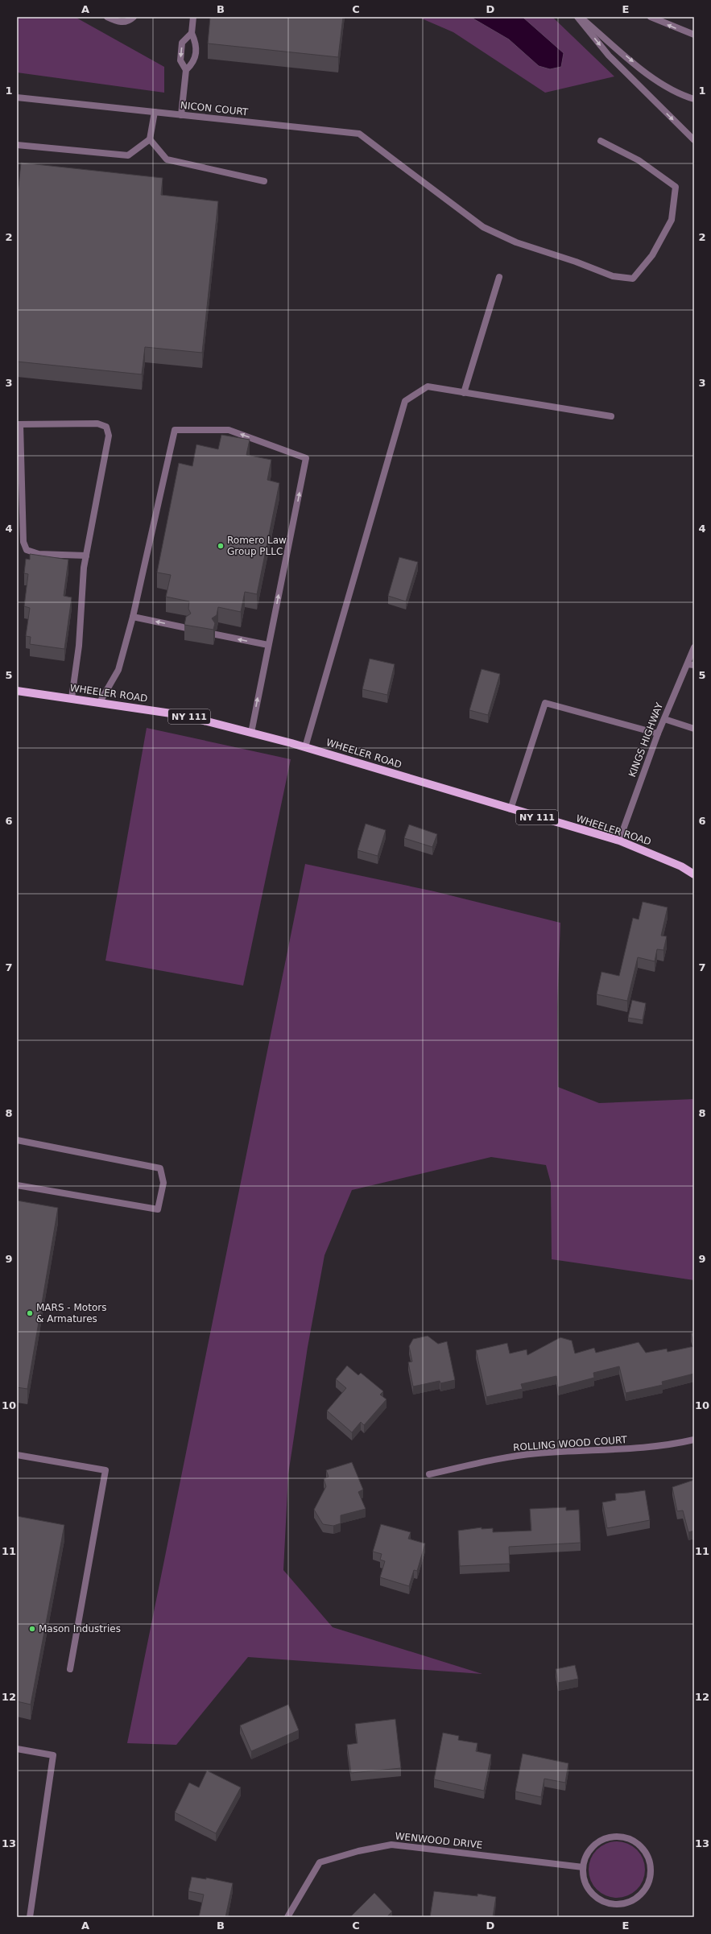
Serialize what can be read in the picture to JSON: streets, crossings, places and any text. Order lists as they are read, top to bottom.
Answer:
{
  "streets": {
    "main road": ["WHEELER ROAD", "NY 111"],
    "street": [
      "NICON COURT",
      "KINGS HIGHWAY",
      "ROLLING WOOD COURT",
      "WENWOOD DRIVE"
    ]
  },
  "crossings": [
    ["WHEELER ROAD", "KINGS HIGHWAY"]
  ],
  "places": ["Romero Law Group PLLC", "MARS - Motors & Armatures", "Mason Industries"],
  "grid": {
    "columns": [
      "A",
      "B",
      "C",
      "D",
      "E"
    ],
    "rows": [
      "1",
      "2",
      "3",
      "4",
      "5",
      "6",
      "7",
      "8",
      "9",
      "10",
      "11",
      "12",
      "13"
    ]
  }
}
